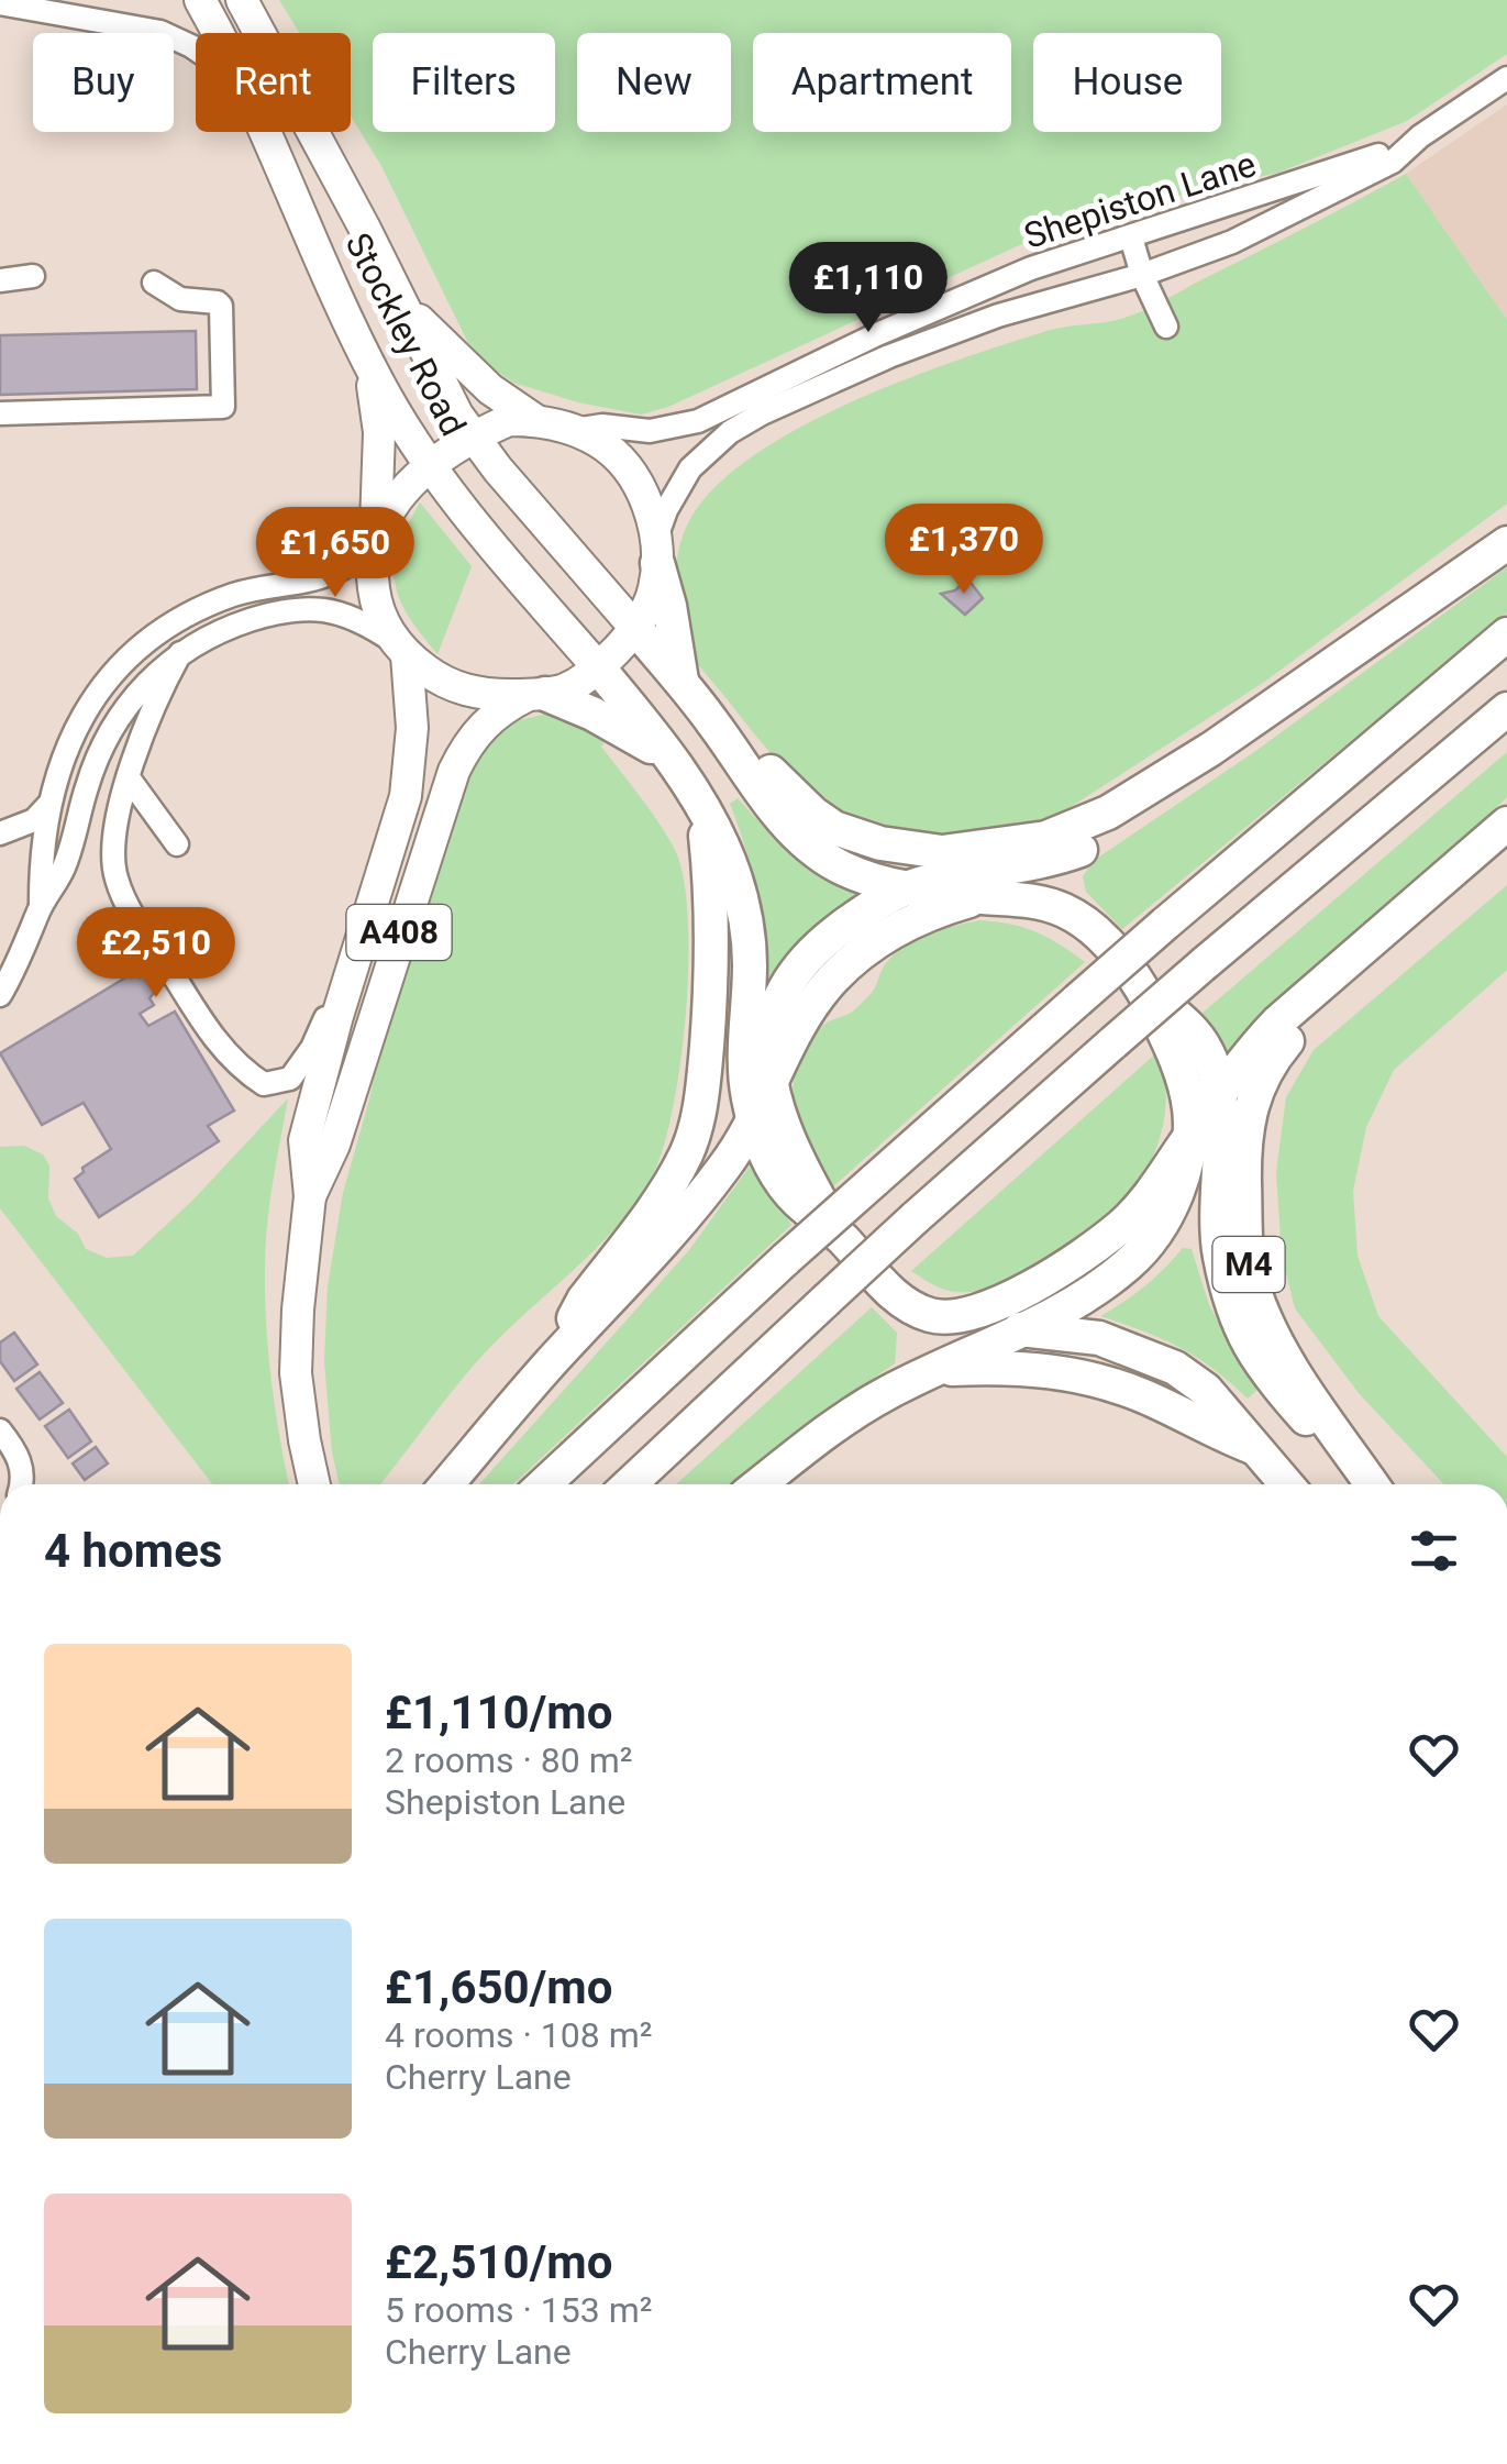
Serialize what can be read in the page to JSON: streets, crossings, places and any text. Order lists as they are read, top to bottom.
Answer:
{
  "streets": {
    "highway": ["M4"],
    "main road": ["Stockley Road", "A408"],
    "street": ["Shepiston Lane"]
  },
  "crossings": [
    ["Shepiston Lane", "A408"],
    ["Shepiston Lane", "M4"],
    ["Stockley Road", "A408"],
    ["Stockley Road", "M4"],
    ["A408", "M4"]
  ],
  "page": {
    "chip": [
      "Buy",
      "Rent",
      "Filters",
      "New",
      "Apartment",
      "House"
    ],
    "price": [
      "£1,110",
      "£1,370",
      "£1,650",
      "£2,510"
    ],
    "heading": "4 homes",
    "list": [
      {
        "name": "£1,110/mo",
        "note": "2 rooms · 80 m² · Shepiston Lane"
      },
      {
        "name": "£1,650/mo",
        "note": "4 rooms · 108 m² · Cherry Lane"
      },
      {
        "name": "£2,510/mo",
        "note": "5 rooms · 153 m² · Cherry Lane"
      }
    ]
  }
}
